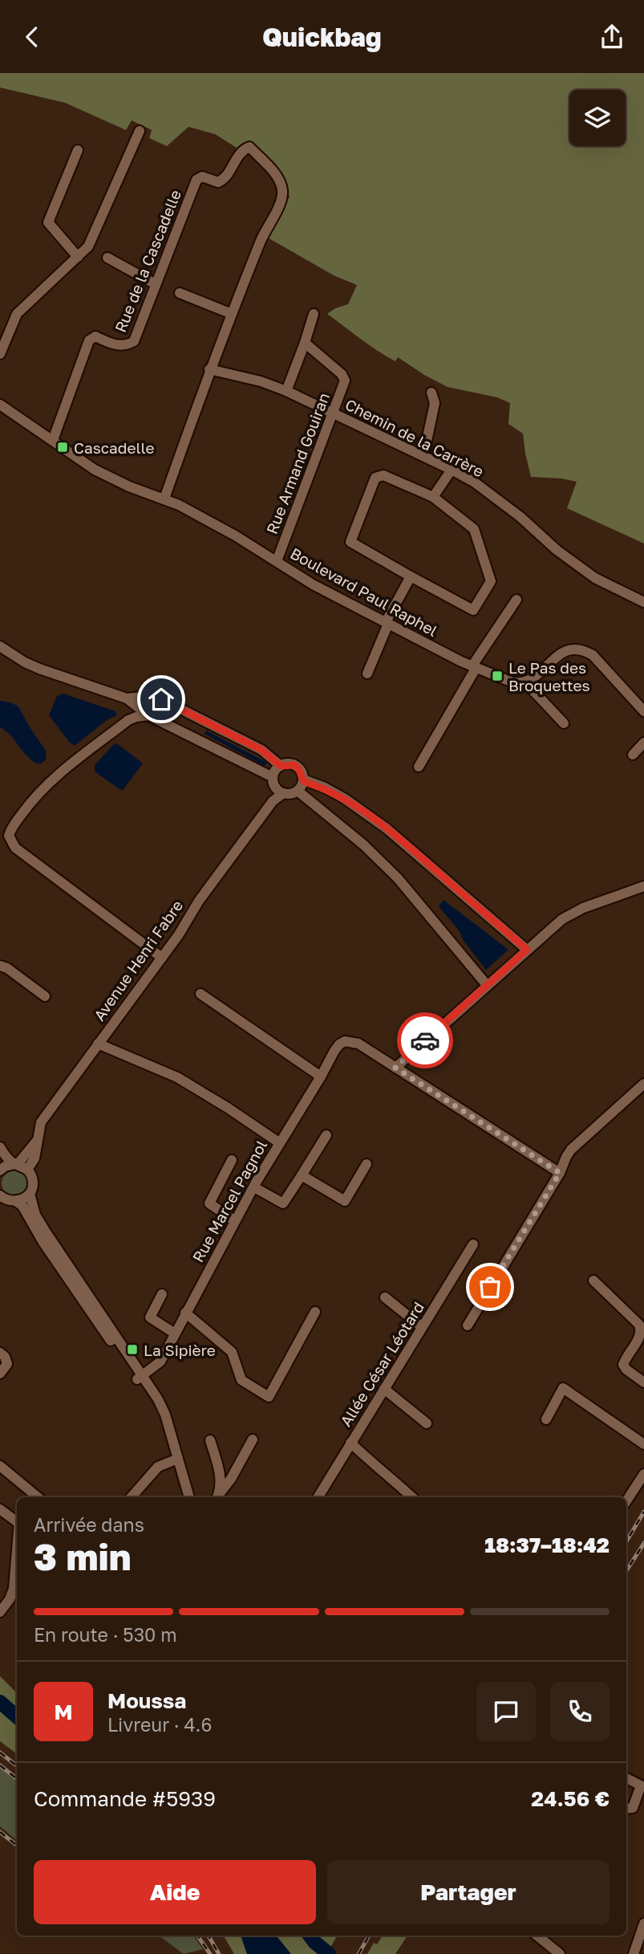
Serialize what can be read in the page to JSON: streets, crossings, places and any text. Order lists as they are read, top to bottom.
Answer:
{
  "streets": {
    "street": [
      "Rue de la Cascadelle",
      "Chemin de la Carrère",
      "Rue Armand Gouiran",
      "Boulevard Paul Raphel",
      "Avenue Henri Fabre",
      "Rue Marcel Pagnol",
      "Allée César Léotard"
    ]
  },
  "crossings": [
    ["Rue de la Cascadelle", "Boulevard Paul Raphel"],
    ["Chemin de la Carrère", "Rue Armand Gouiran"],
    ["Rue Armand Gouiran", "Boulevard Paul Raphel"]
  ],
  "places": {
    "transit": ["Cascadelle", "Le Pas des Broquettes", "La Sipière"]
  },
  "page": {
    "header": "Quickbag",
    "heading": ["3 min", "Arrivée dans", "18:37–18:42"],
    "panel": [
      "Moussa",
      "Livreur · 4.6",
      "Commande #5939",
      "24.56 €"
    ],
    "bar": "En route · 530 m",
    "round": "M",
    "buttons": ["Aide", "Partager"]
  }
}
